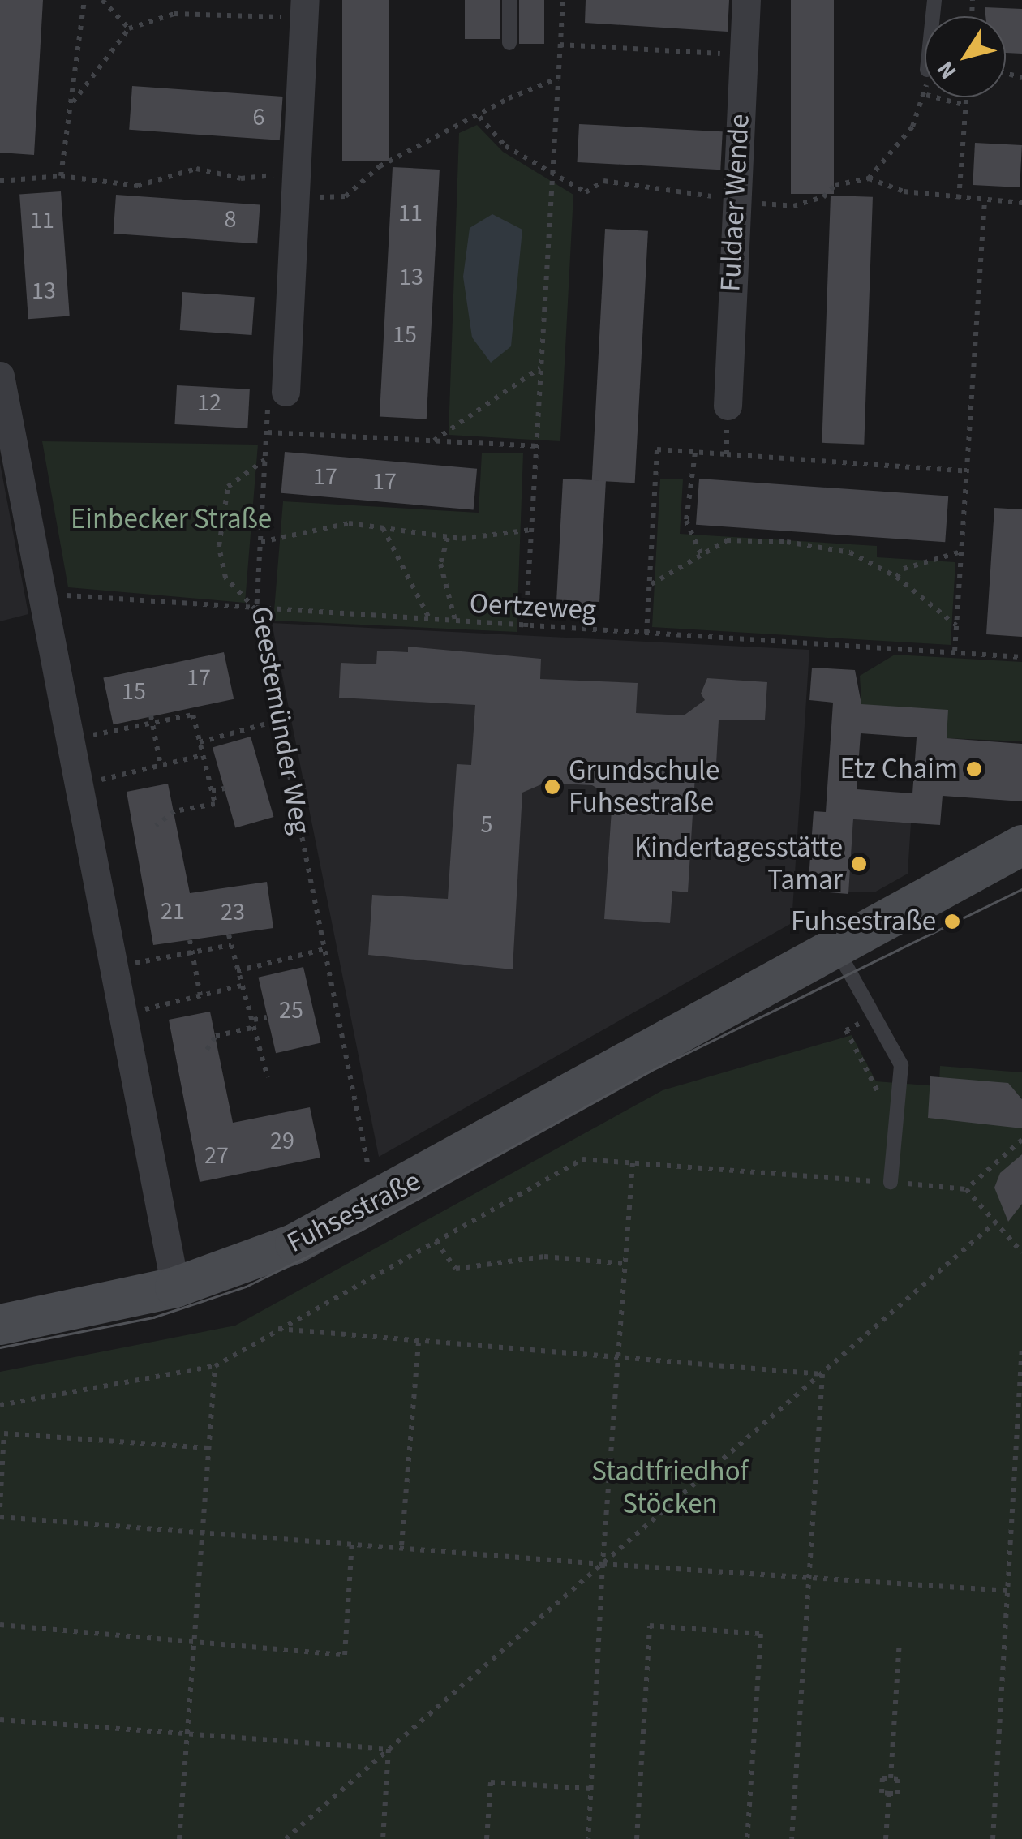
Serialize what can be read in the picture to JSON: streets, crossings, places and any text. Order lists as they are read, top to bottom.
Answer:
{
  "streets": {
    "street": ["Fuldaer Wende", "Fuhsestraße"],
    "path": ["Oertzeweg", "Geestemünder Weg"]
  },
  "crossings": [
    ["Oertzeweg", "Geestemünder Weg"],
    ["Geestemünder Weg", "Fuhsestraße"]
  ],
  "parks": ["Einbecker Straße", "Stadtfriedhof Stöcken"],
  "places": [
    "Etz Chaim",
    "Grundschule Fuhsestraße",
    "Kindertagesstätte Tamar",
    "Fuhsestraße"
  ],
  "house_numbers": [
    "6",
    "11",
    "8",
    "11",
    "13",
    "13",
    "15",
    "12",
    "17",
    "17",
    "17",
    "15",
    "5",
    "21",
    "23",
    "25",
    "29",
    "27"
  ],
  "north": "bottom left"
}
